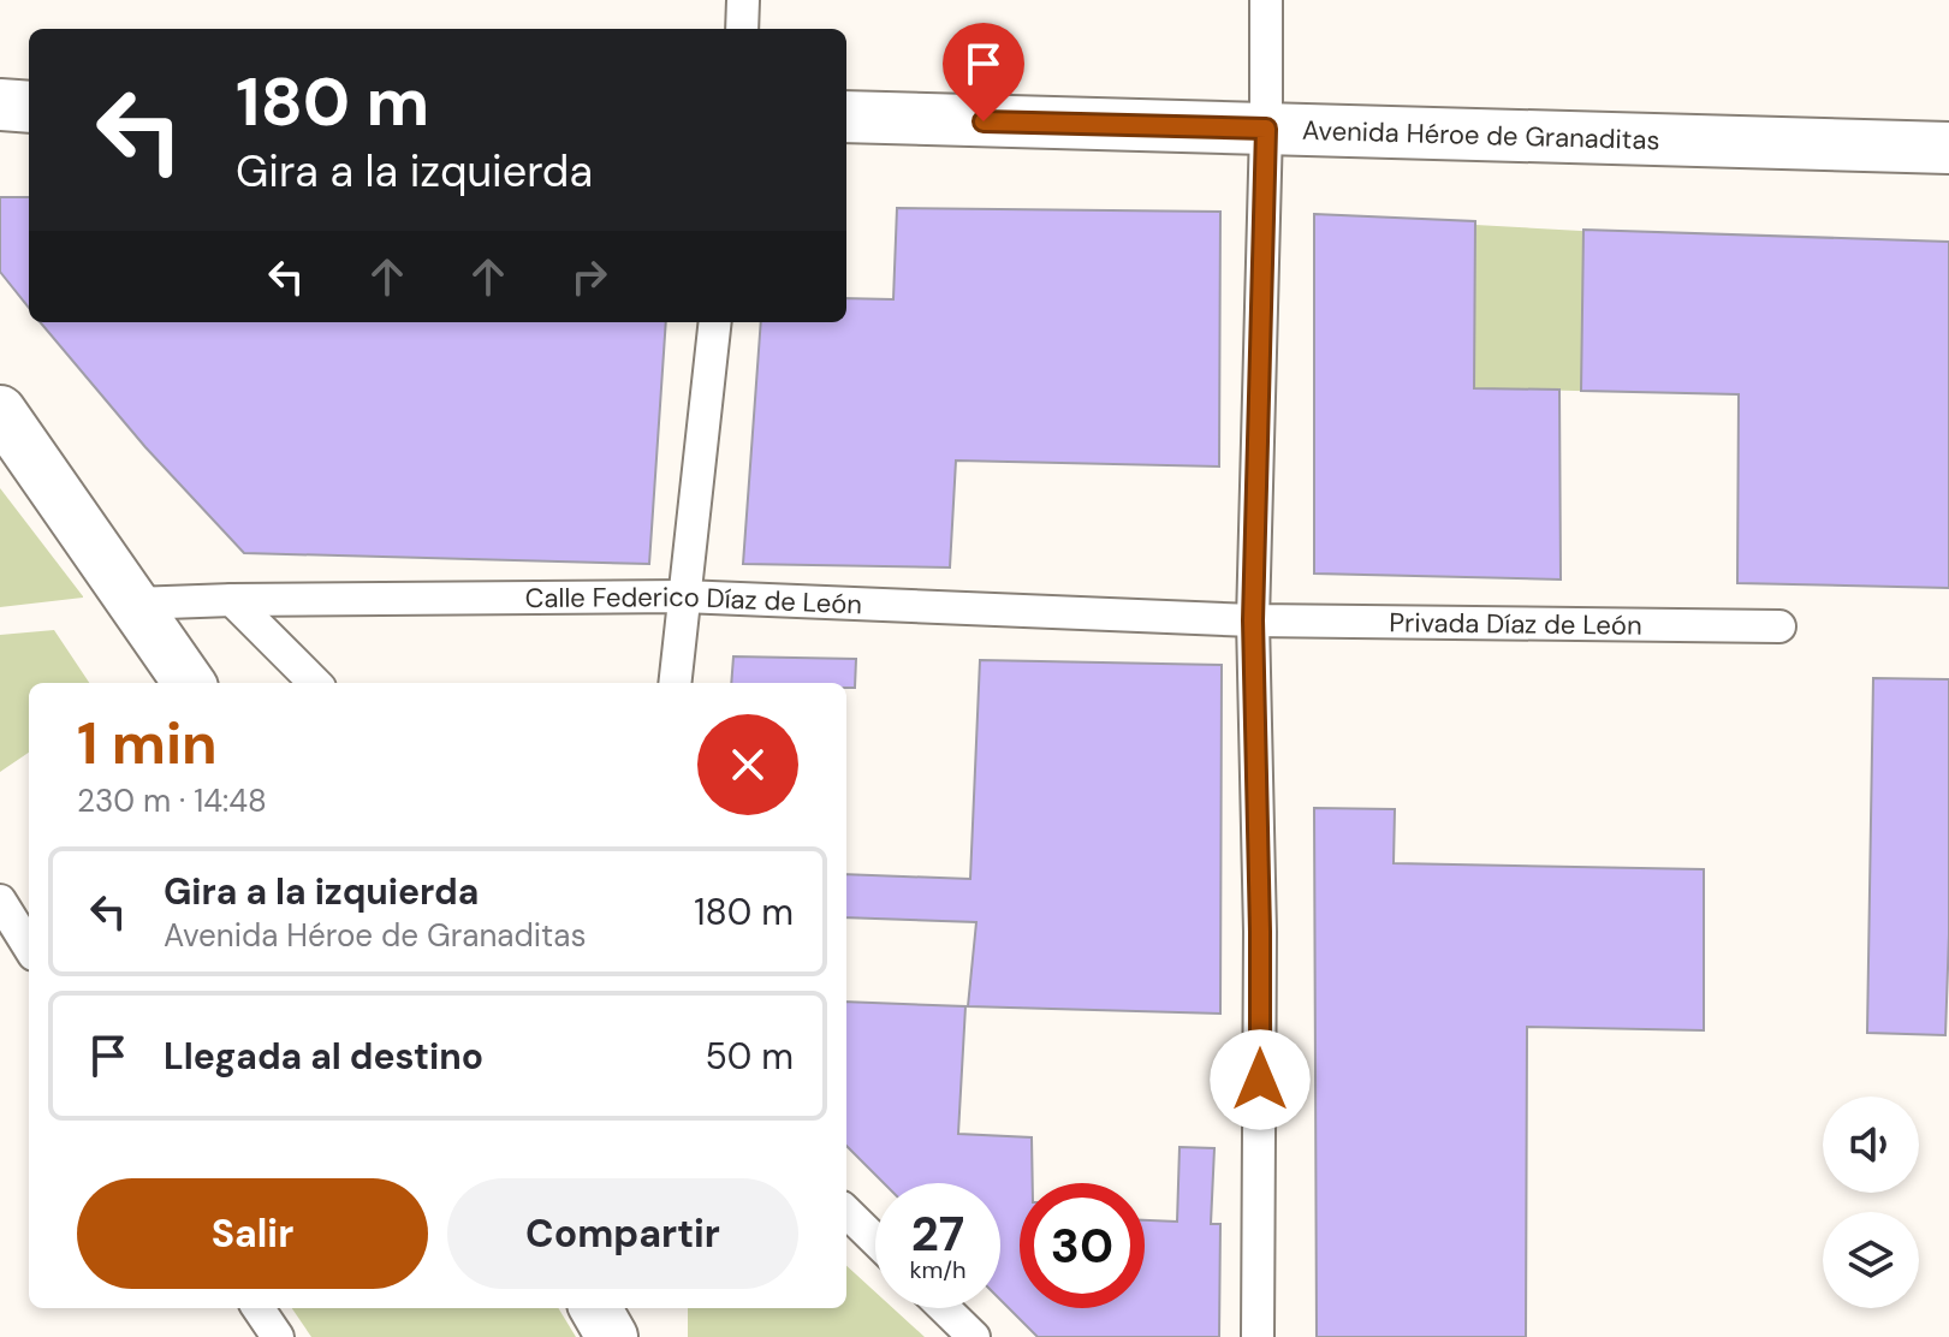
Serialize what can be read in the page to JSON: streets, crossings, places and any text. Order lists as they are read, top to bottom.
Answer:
{
  "streets": {
    "main road": ["Avenida Héroe de Granaditas"],
    "street": ["Calle Federico Díaz de León", "Privada Díaz de León"]
  },
  "crossings": [
    ["Calle Federico Díaz de León", "Privada Díaz de León"]
  ],
  "page": {
    "turn": ["180 m", "Gira a la izquierda"],
    "heading": ["1 min", "230 m · 14:48"],
    "list": [
      {
        "name": "Gira a la izquierda",
        "note": "Avenida Héroe de Granaditas",
        "value": "180 m"
      },
      {
        "name": "Llegada al destino",
        "value": "50 m"
      }
    ],
    "buttons": ["Salir", "Compartir"],
    "speed": "27 km/h",
    "limit": "30"
  }
}
